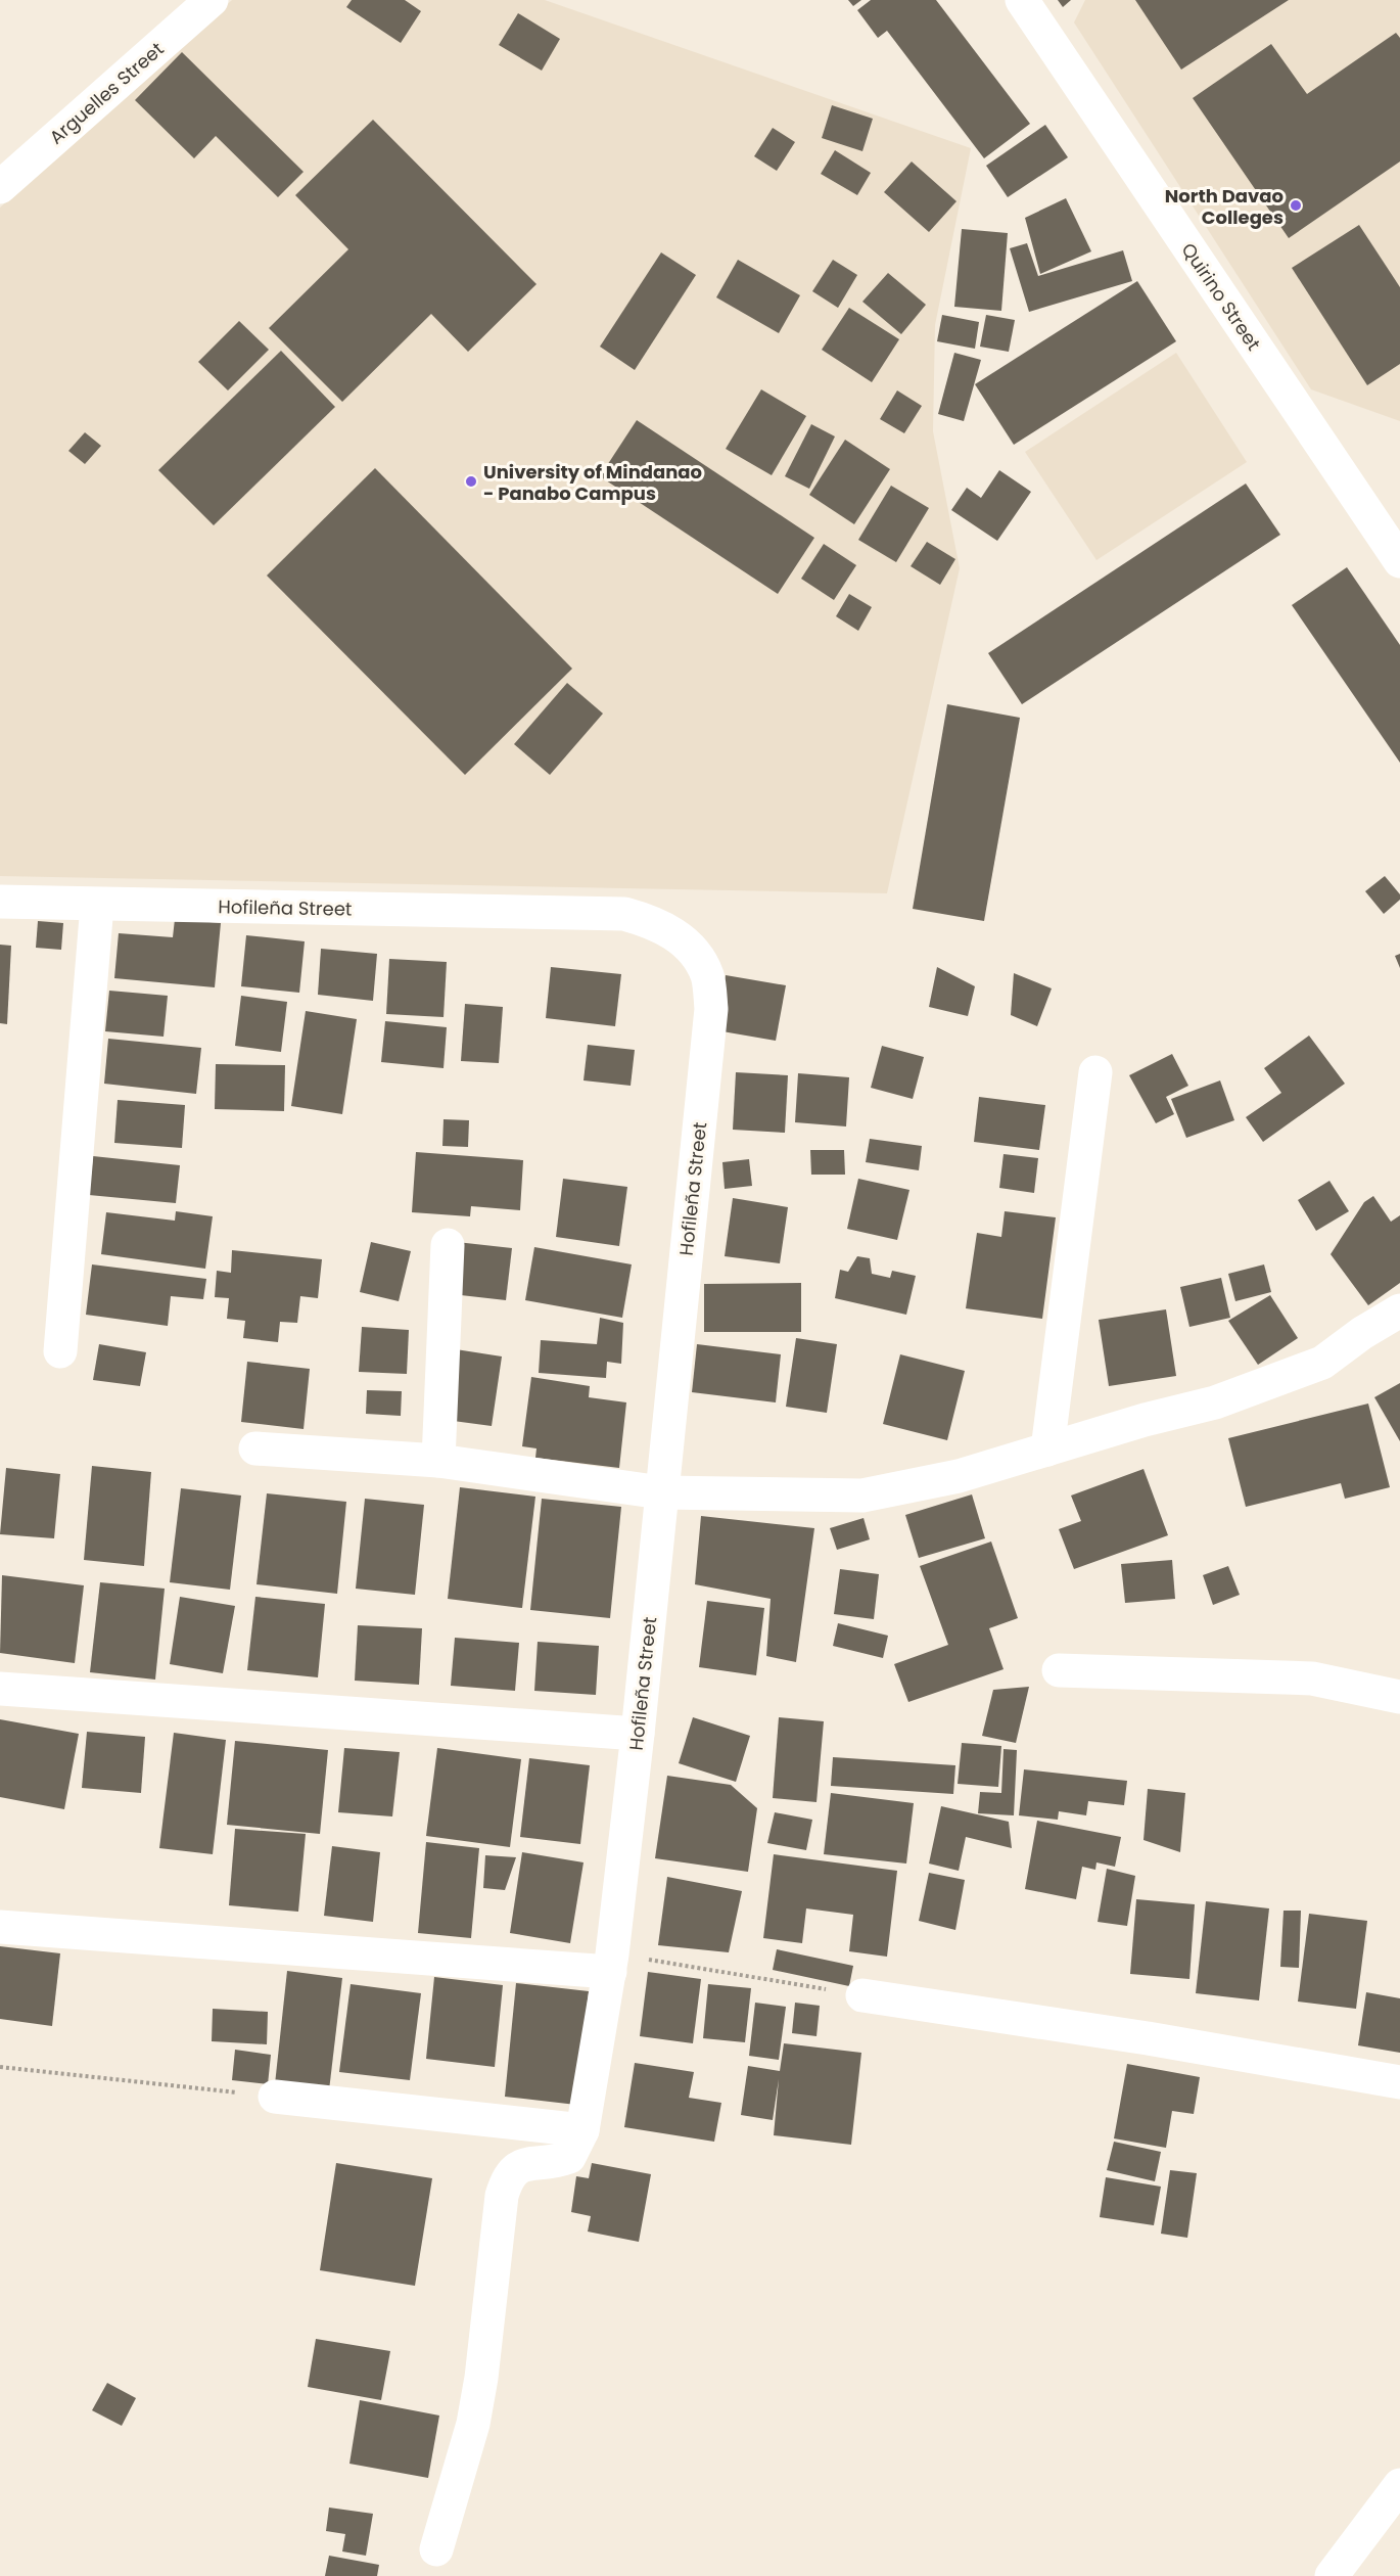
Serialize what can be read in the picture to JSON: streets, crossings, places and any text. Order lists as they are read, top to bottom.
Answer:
{
  "streets": {
    "street": ["Arguelles Street", "Quirino Street", "Hofileña Street"]
  },
  "places": ["North Davao Colleges", "University of Mindanao - Panabo Campus"]
}
